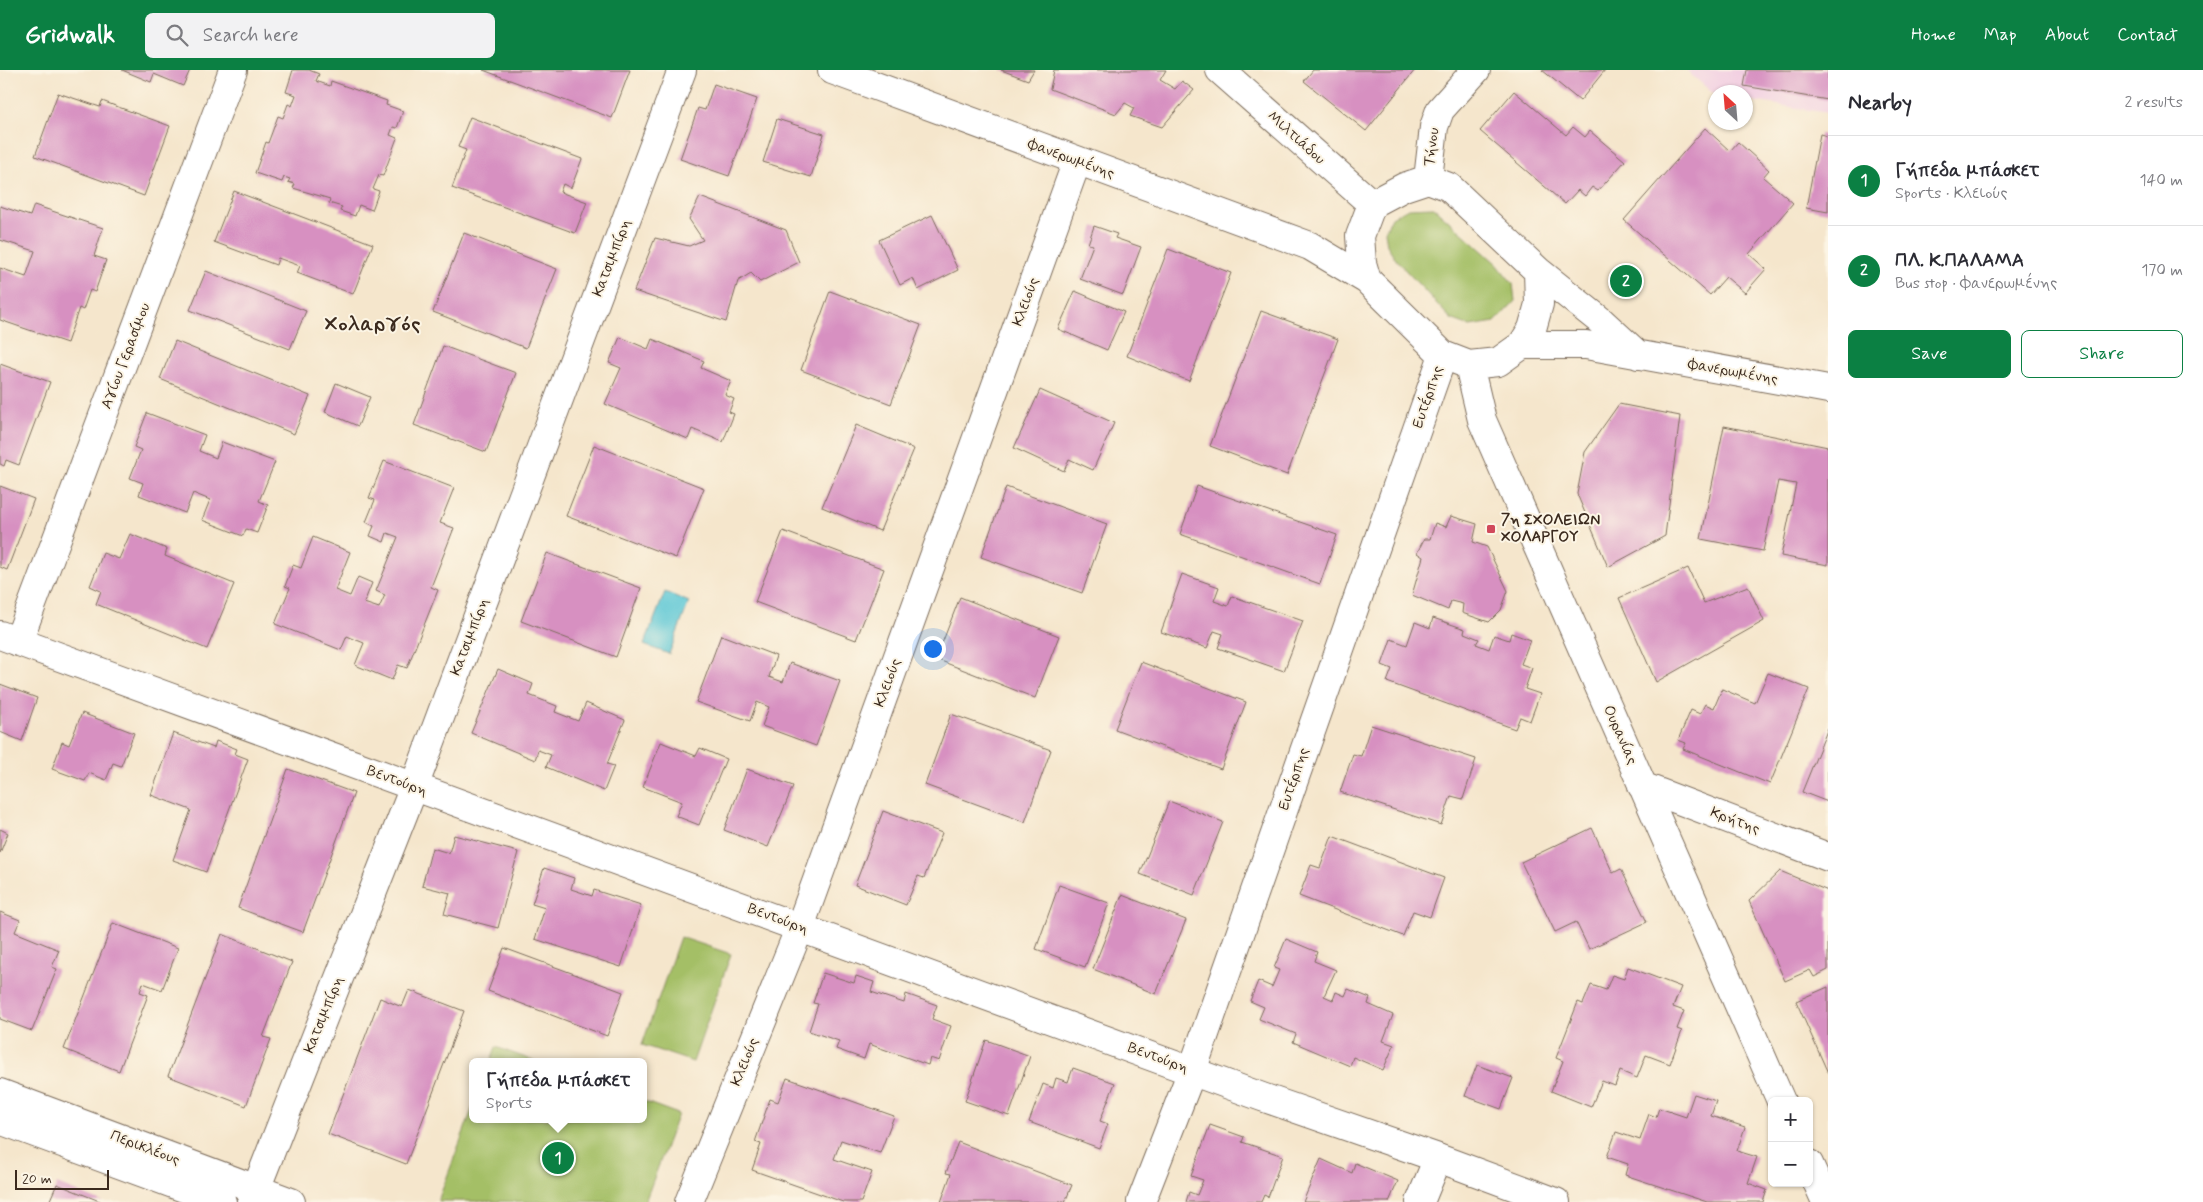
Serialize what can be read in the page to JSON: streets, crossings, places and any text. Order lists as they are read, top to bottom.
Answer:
{
  "streets": {
    "street": [
      "Μιλτιάδου",
      "Τήνου",
      "Φανερωμένης",
      "Κατσιμπίρη",
      "Κλειούς",
      "Αγίου Γερασίμου",
      "Ευτέρπης",
      "Ουρανίας",
      "Βεντούρη",
      "Κρήτης",
      "Περικλέους"
    ]
  },
  "crossings": [
    ["Μιλτιάδου", "Τήνου"],
    ["Μιλτιάδου", "Φανερωμένης"],
    ["Μιλτιάδου", "Ευτέρπης"],
    ["Μιλτιάδου", "Ουρανίας"],
    ["Τήνου", "Φανερωμένης"],
    ["Τήνου", "Ευτέρπης"],
    ["Τήνου", "Ουρανίας"],
    ["Φανερωμένης", "Κλειούς"],
    ["Φανερωμένης", "Ευτέρπης"],
    ["Φανερωμένης", "Ουρανίας"],
    ["Κατσιμπίρη", "Βεντούρη"],
    ["Κατσιμπίρη", "Περικλέους"],
    ["Κλειούς", "Βεντούρη"],
    ["Αγίου Γερασίμου", "Βεντούρη"],
    ["Ευτέρπης", "Ουρανίας"],
    ["Ευτέρπης", "Βεντούρη"],
    ["Ουρανίας", "Κρήτης"]
  ],
  "districts": ["Χολαργός"],
  "places": {
    "transit": ["7η ΣΧΟΛΕΙΩΝ ΧΟΛΑΡΓΟΥ"]
  },
  "scale_bar": "20 m",
  "north": "top left",
  "page": {
    "header": "Gridwalk",
    "search": "Search here",
    "nav": [
      "Home",
      "Map",
      "About",
      "Contact"
    ],
    "heading": ["Nearby", "2 results"],
    "list": [
      {
        "mark": "1",
        "name": "Γήπεδα μπάσκετ",
        "note": "Sports · Κλειούς",
        "value": "140 m"
      },
      {
        "mark": "2",
        "name": "ΠΛ. Κ.ΠΑΛΑΜΑ",
        "note": "Bus stop · Φανερωμένης",
        "value": "170 m"
      }
    ],
    "pins": ["2", "1"],
    "buttons": ["Save", "Share"],
    "popup": ["Γήπεδα μπάσκετ", "Sports"],
    "map_buttons": ["+", "−"],
    "scale": "20 m"
  }
}
